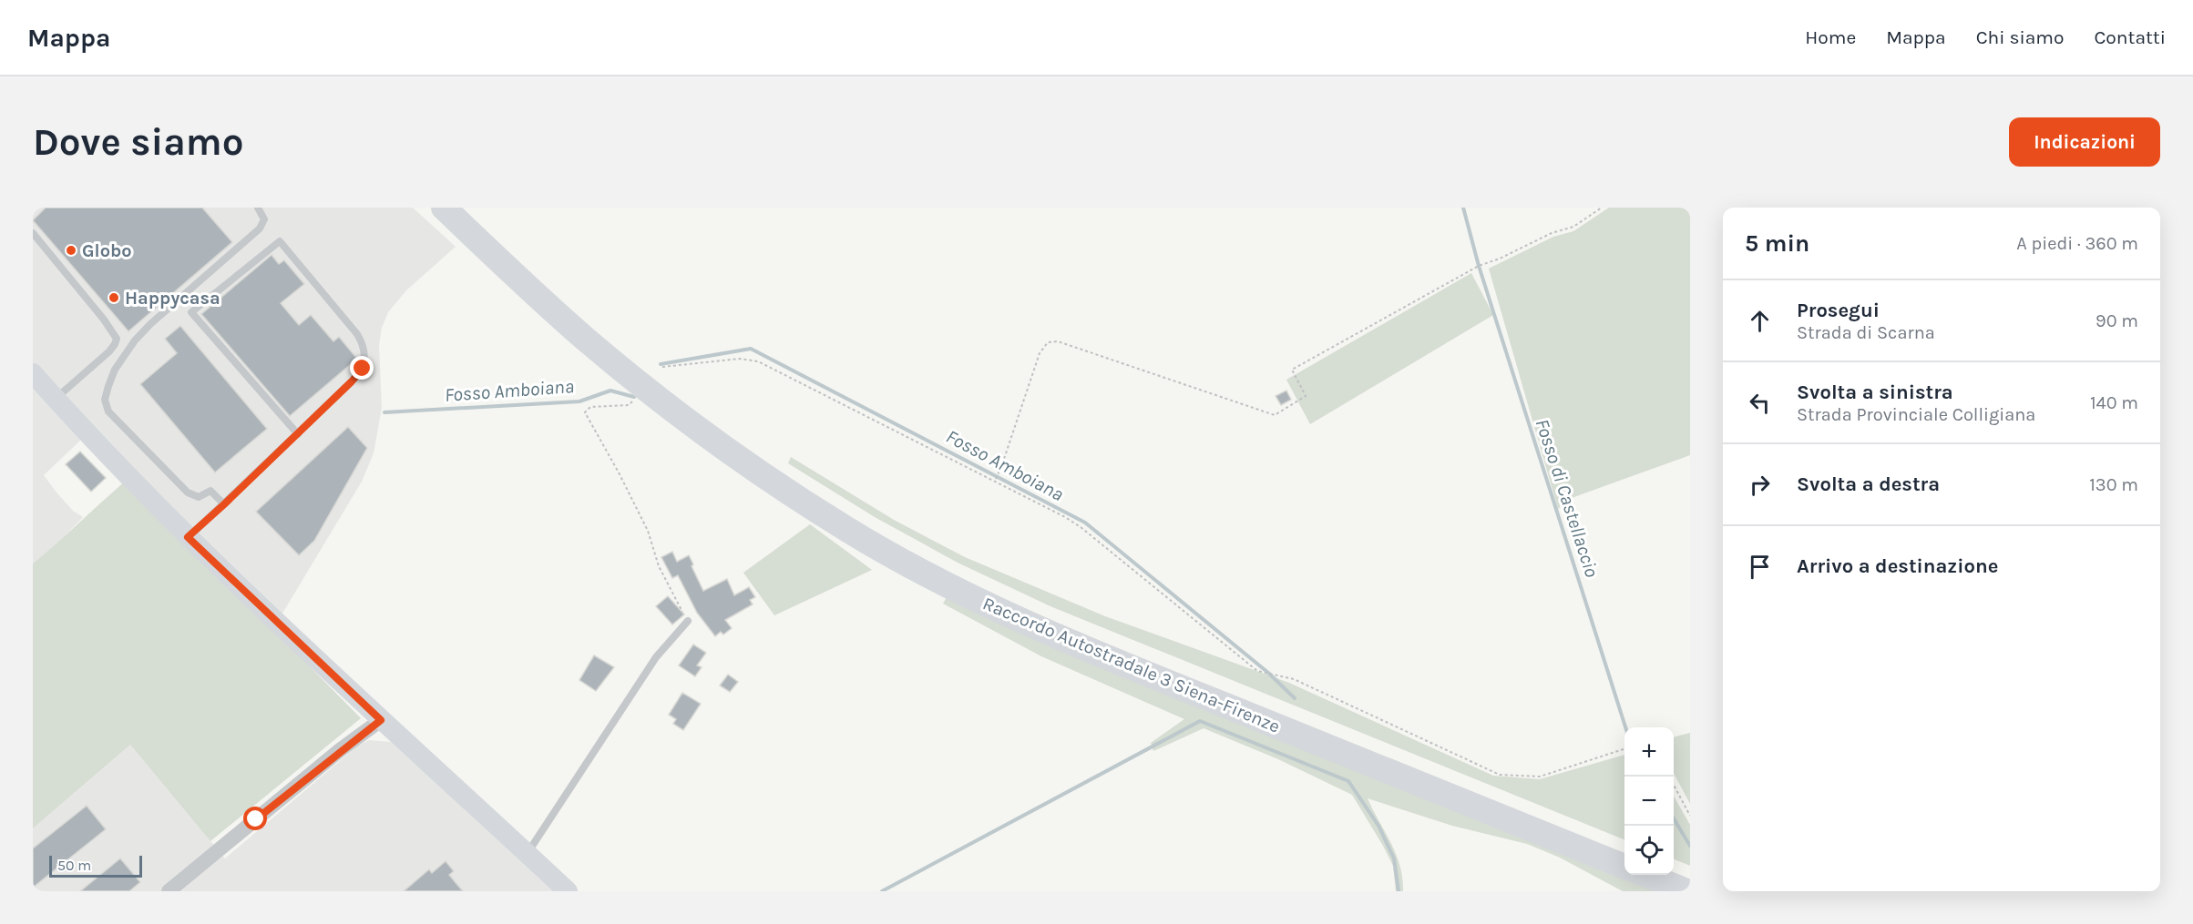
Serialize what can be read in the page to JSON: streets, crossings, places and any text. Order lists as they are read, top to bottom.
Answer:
{
  "streets": {
    "highway": ["Raccordo Autostradale 3 Siena-Firenze"]
  },
  "water": ["Fosso Amboiana", "Fosso di Castellaccio"],
  "places": ["Globo", "Happycasa"],
  "scale_bar": "50 m",
  "page": {
    "header": "Mappa",
    "nav": [
      "Home",
      "Mappa",
      "Chi siamo",
      "Contatti"
    ],
    "buttons": "Indicazioni",
    "title": "Dove siamo",
    "heading": ["5 min", "A piedi · 360 m"],
    "list": [
      ["Prosegui", "Strada di Scarna", "90 m"],
      ["Svolta a sinistra", "Strada Provinciale Colligiana", "140 m"],
      ["Svolta a destra", "130 m"],
      "Arrivo a destinazione"
    ],
    "map_buttons": ["+", "−"],
    "scale": "50 m"
  }
}
